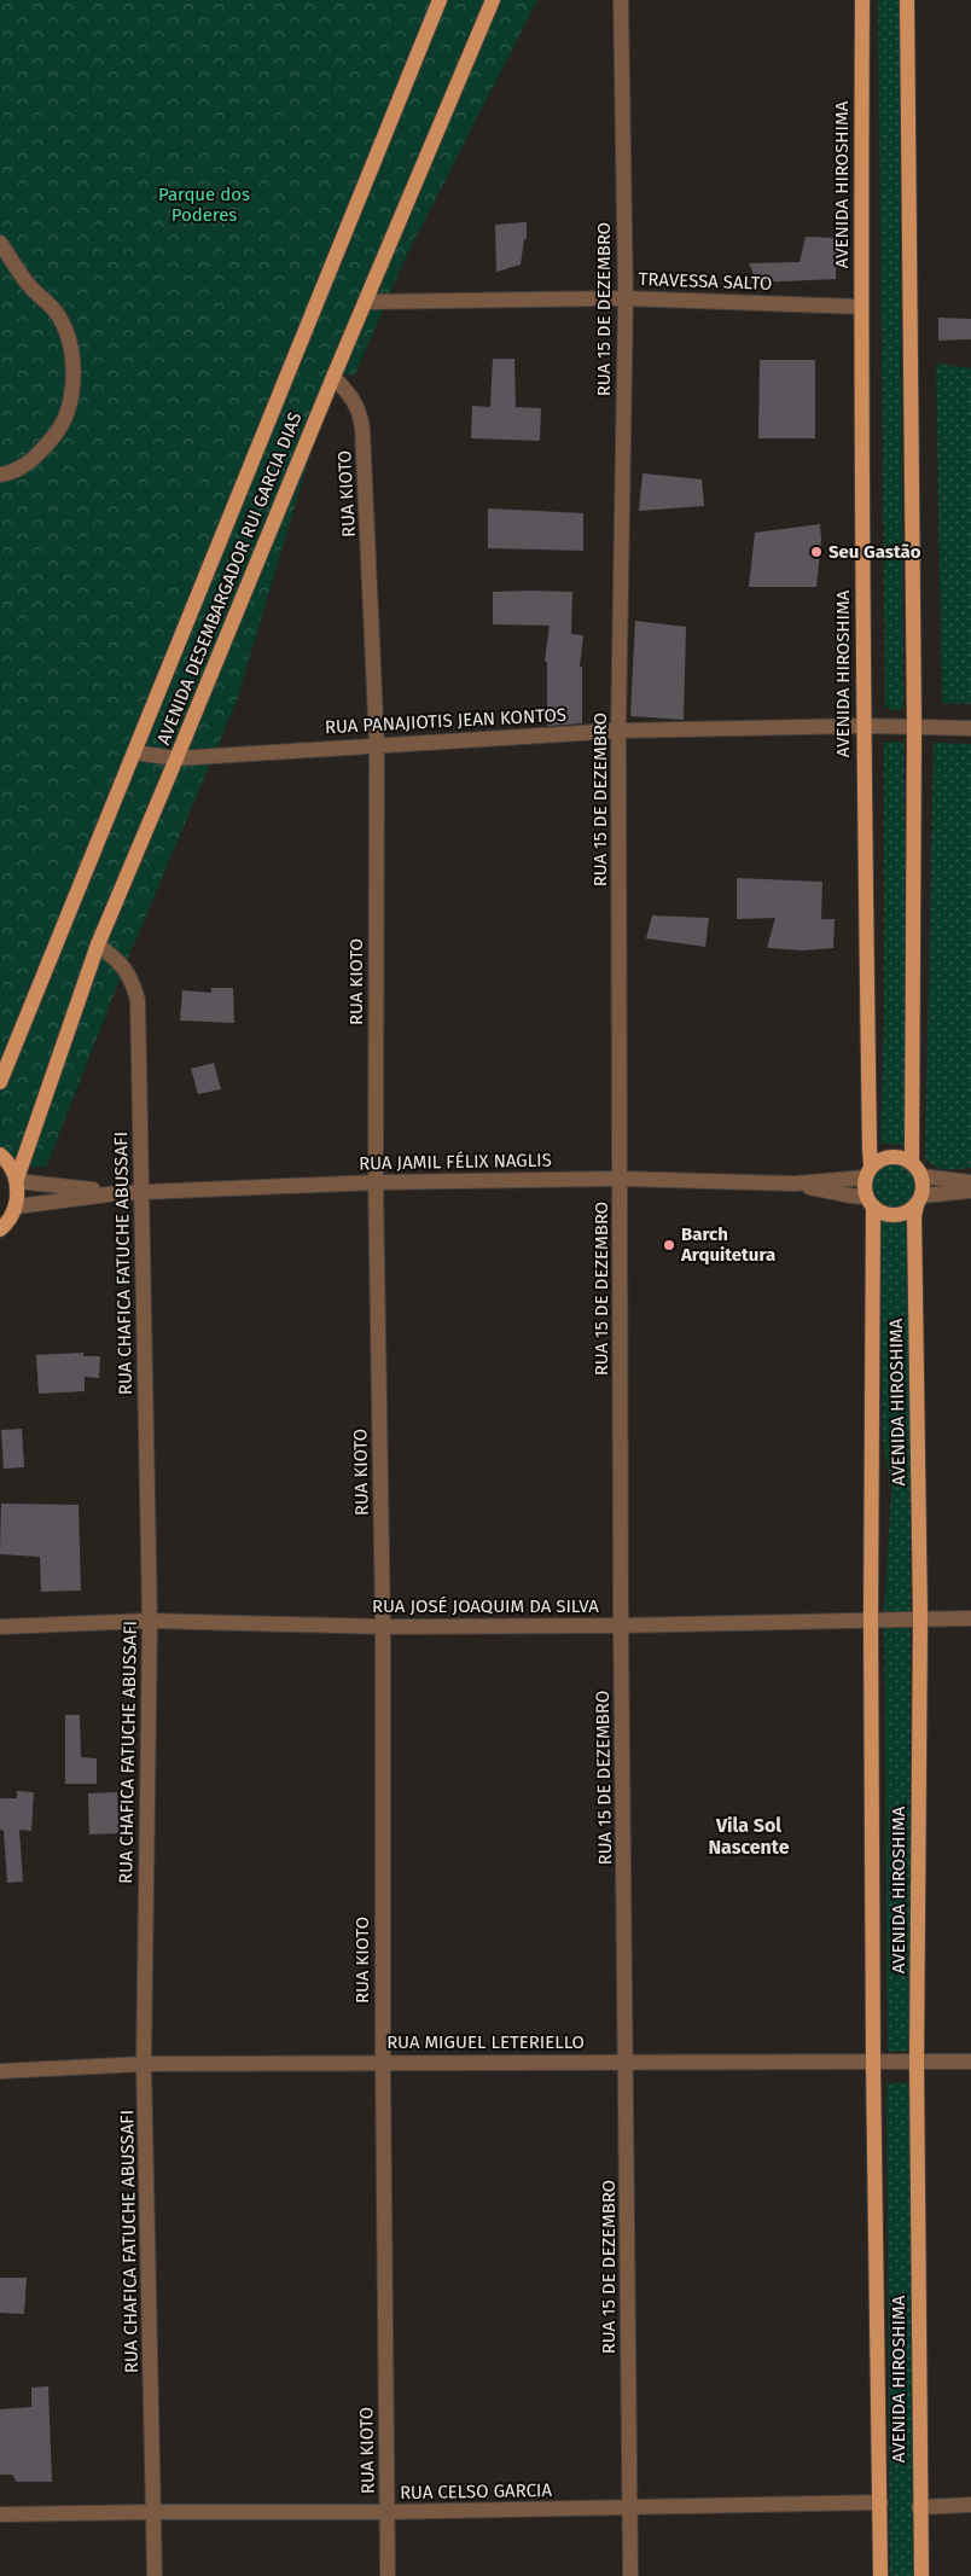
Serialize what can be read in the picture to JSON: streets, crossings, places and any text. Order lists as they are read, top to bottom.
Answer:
{
  "streets": {
    "main road": ["AVENIDA HIROSHIMA", "AVENIDA DESEMBARGADOR RUI GARCIA DIAS"],
    "street": [
      "TRAVESSA SALTO",
      "RUA 15 DE DEZEMBRO",
      "RUA KIOTO",
      "RUA PANAJIOTIS JEAN KONTOS",
      "RUA JAMIL FÉLIX NAGLIS",
      "RUA CHAFICA FATUCHE ABUSSAFI",
      "RUA JOSÉ JOAQUIM DA SILVA",
      "RUA MIGUEL LETERIELLO",
      "RUA CELSO GARCIA"
    ]
  },
  "crossings": [
    ["AVENIDA HIROSHIMA", "TRAVESSA SALTO"],
    ["AVENIDA HIROSHIMA", "RUA PANAJIOTIS JEAN KONTOS"],
    ["AVENIDA HIROSHIMA", "RUA JAMIL FÉLIX NAGLIS"],
    ["AVENIDA HIROSHIMA", "RUA JOSÉ JOAQUIM DA SILVA"],
    ["AVENIDA HIROSHIMA", "RUA MIGUEL LETERIELLO"],
    ["AVENIDA HIROSHIMA", "RUA CELSO GARCIA"],
    ["TRAVESSA SALTO", "RUA 15 DE DEZEMBRO"],
    ["TRAVESSA SALTO", "AVENIDA DESEMBARGADOR RUI GARCIA DIAS"],
    ["RUA 15 DE DEZEMBRO", "RUA PANAJIOTIS JEAN KONTOS"],
    ["RUA 15 DE DEZEMBRO", "RUA JAMIL FÉLIX NAGLIS"],
    ["RUA 15 DE DEZEMBRO", "RUA JOSÉ JOAQUIM DA SILVA"],
    ["RUA 15 DE DEZEMBRO", "RUA MIGUEL LETERIELLO"],
    ["RUA 15 DE DEZEMBRO", "RUA CELSO GARCIA"],
    ["RUA KIOTO", "AVENIDA DESEMBARGADOR RUI GARCIA DIAS"],
    ["RUA KIOTO", "RUA PANAJIOTIS JEAN KONTOS"],
    ["RUA KIOTO", "RUA JAMIL FÉLIX NAGLIS"],
    ["RUA KIOTO", "RUA JOSÉ JOAQUIM DA SILVA"],
    ["RUA KIOTO", "RUA MIGUEL LETERIELLO"],
    ["RUA KIOTO", "RUA CELSO GARCIA"],
    ["AVENIDA DESEMBARGADOR RUI GARCIA DIAS", "RUA PANAJIOTIS JEAN KONTOS"],
    ["AVENIDA DESEMBARGADOR RUI GARCIA DIAS", "RUA JAMIL FÉLIX NAGLIS"],
    ["AVENIDA DESEMBARGADOR RUI GARCIA DIAS", "RUA CHAFICA FATUCHE ABUSSAFI"],
    ["RUA JAMIL FÉLIX NAGLIS", "RUA CHAFICA FATUCHE ABUSSAFI"],
    ["RUA CHAFICA FATUCHE ABUSSAFI", "RUA JOSÉ JOAQUIM DA SILVA"],
    ["RUA CHAFICA FATUCHE ABUSSAFI", "RUA MIGUEL LETERIELLO"],
    ["RUA CHAFICA FATUCHE ABUSSAFI", "RUA CELSO GARCIA"]
  ],
  "districts": ["Vila Sol Nascente"],
  "parks": ["Parque dos Poderes"],
  "places": ["Seu Gastão", "Barch Arquitetura"]
}
